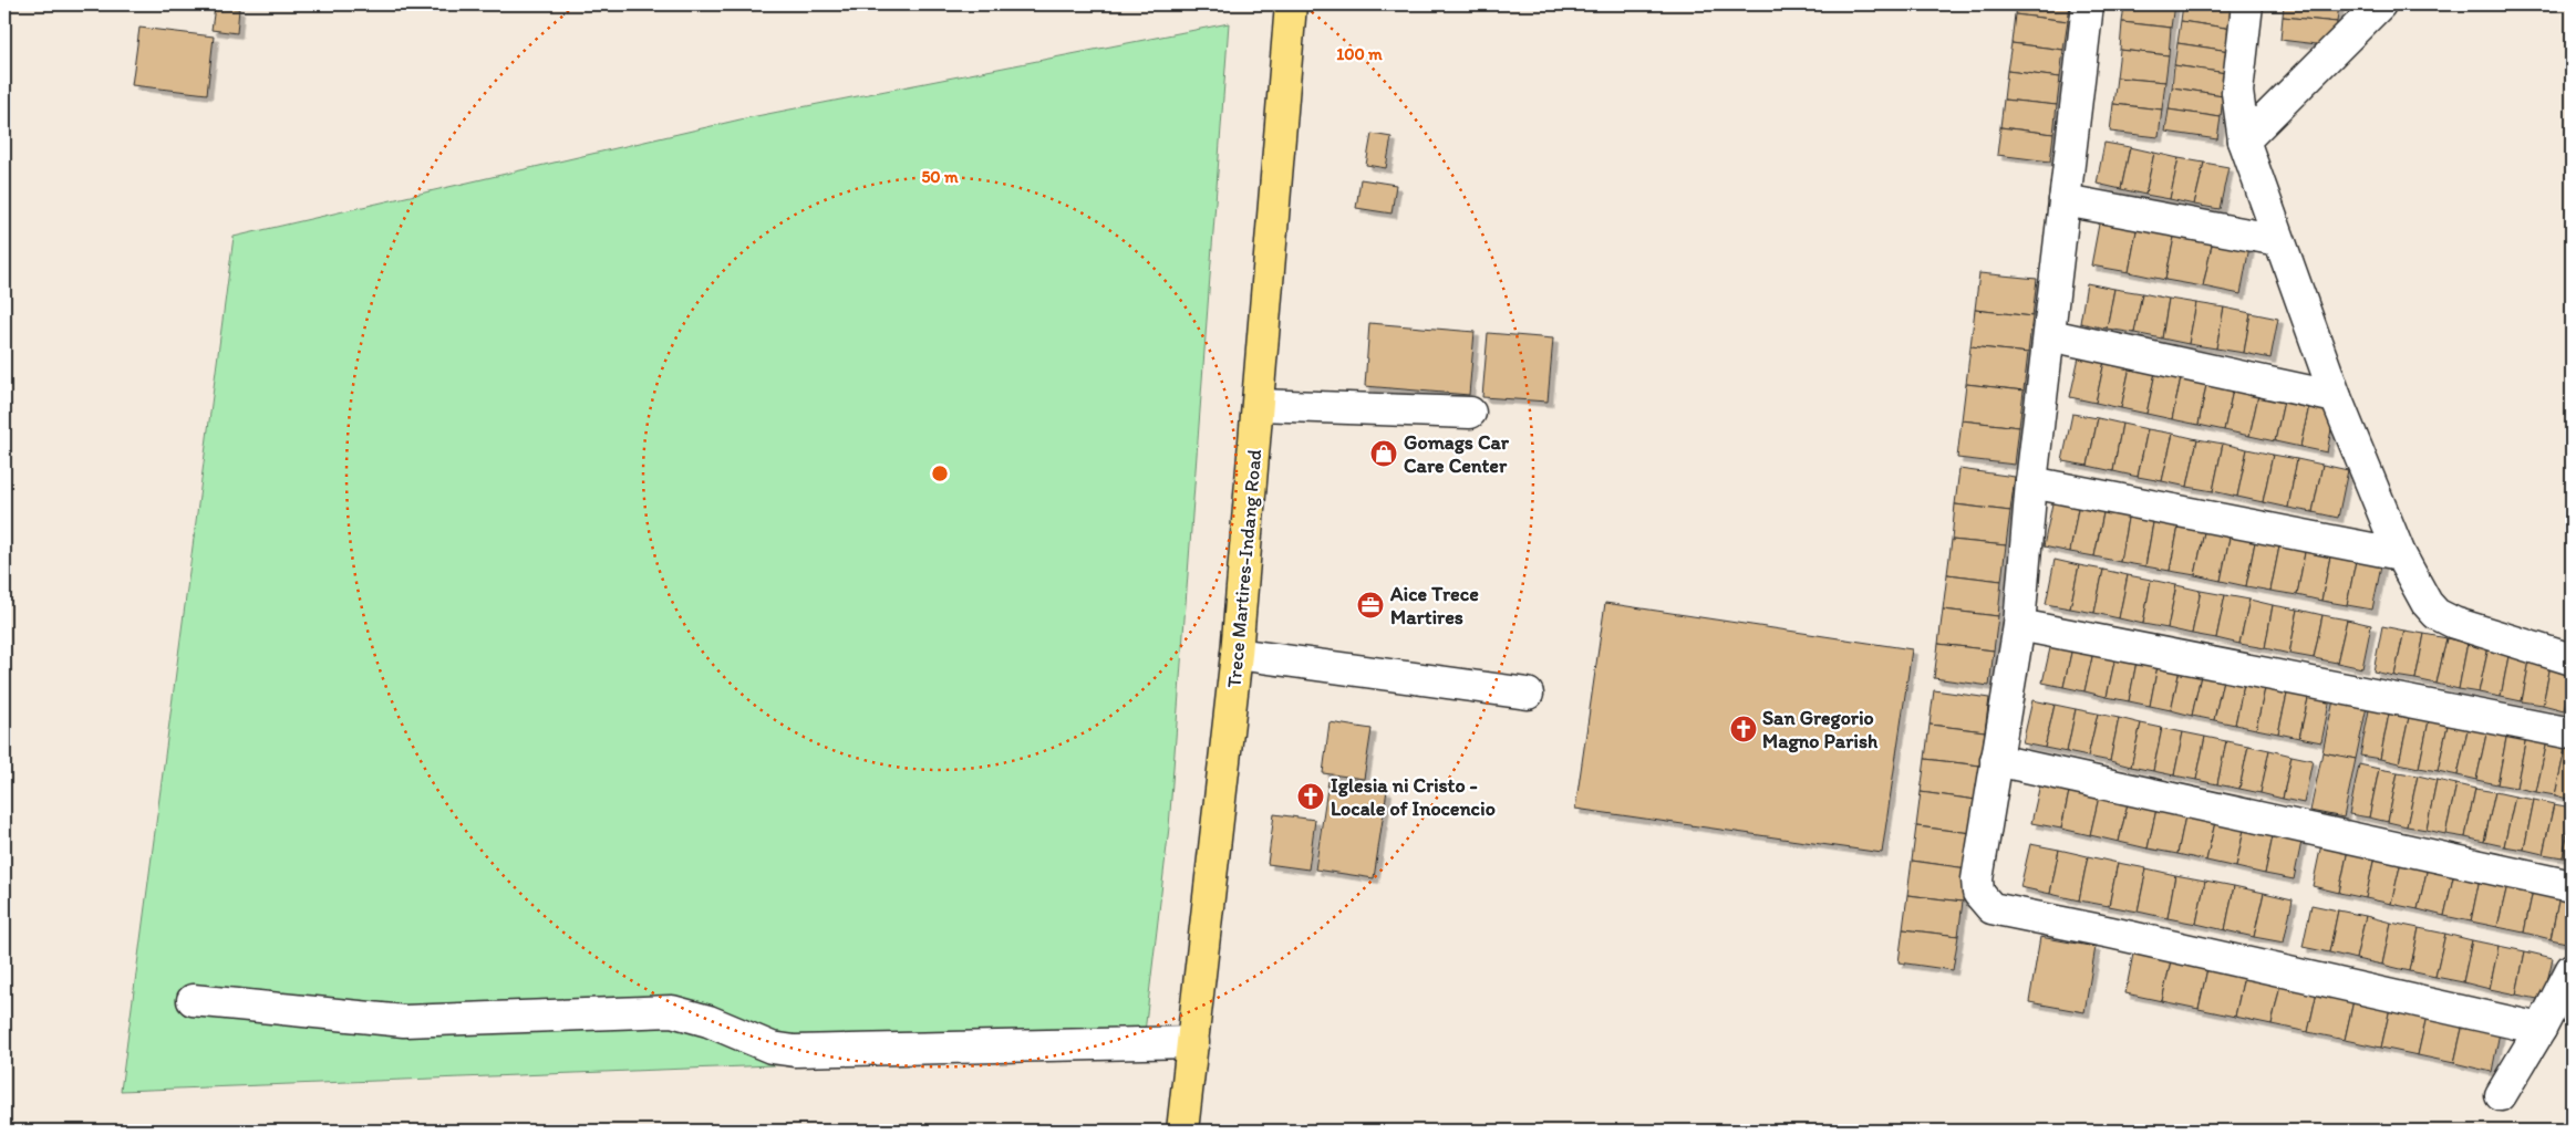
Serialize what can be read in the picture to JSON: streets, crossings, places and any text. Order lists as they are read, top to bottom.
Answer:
{
  "streets": {
    "main road": ["Trece Martires-Indang Road"]
  },
  "places": {
    "shop": ["Gomags Car Care Center"],
    "office": ["Aice Trece Martires"],
    "church": ["San Gregorio Magno Parish", "Iglesia ni Cristo - Locale of Inocencio"]
  },
  "rings": ["100 m", "50 m"]
}
